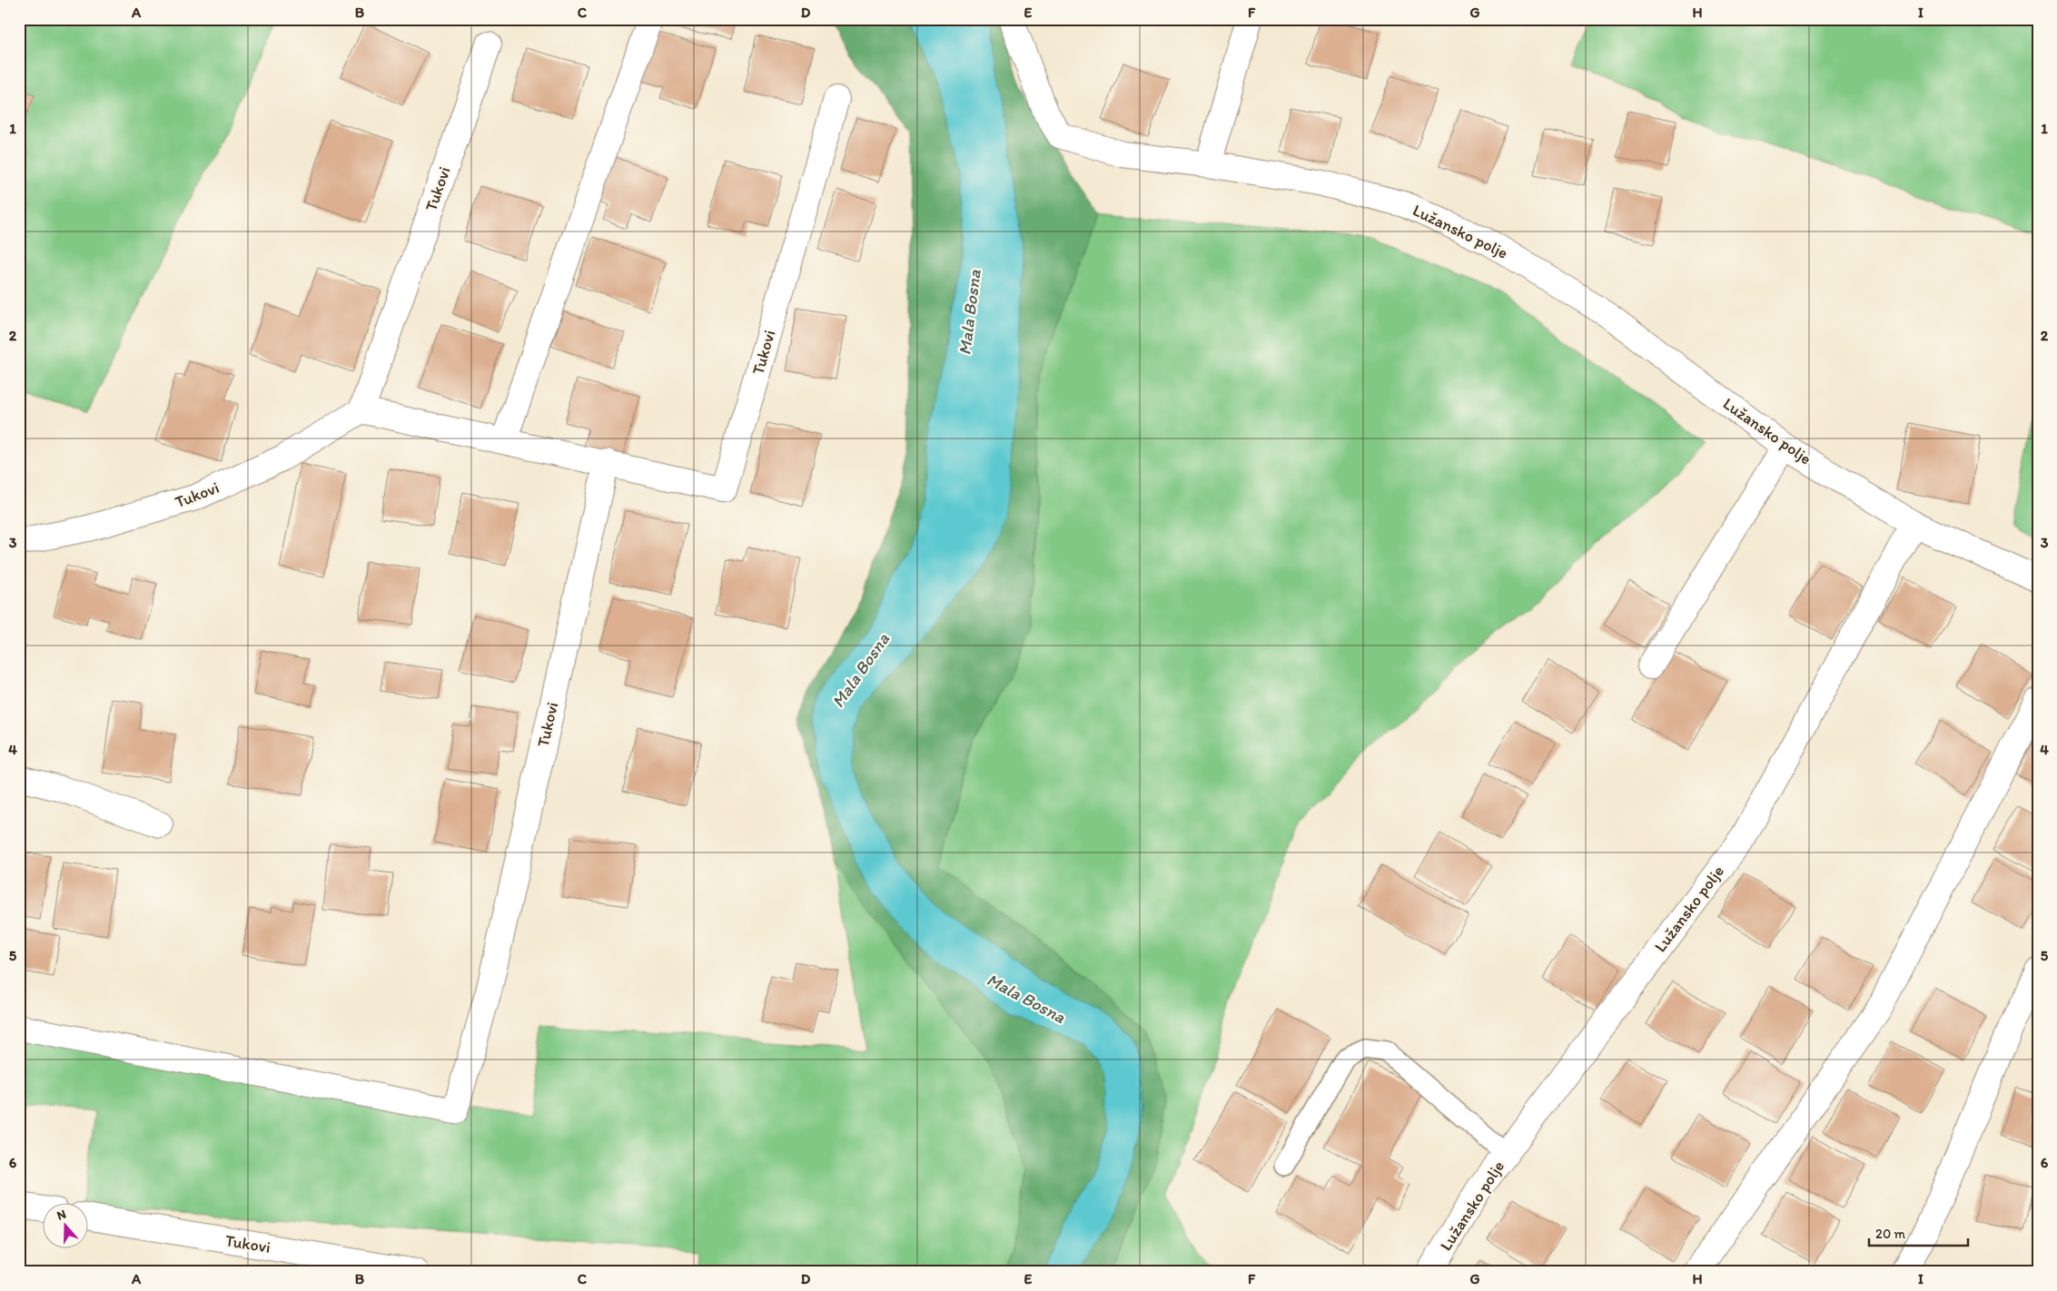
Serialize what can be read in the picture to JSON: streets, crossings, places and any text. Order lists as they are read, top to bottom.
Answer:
{
  "streets": {
    "street": ["Tukovi", "Lužansko polje"]
  },
  "water": ["Mala Bosna"],
  "scale_bar": "20 m",
  "north": "top",
  "grid": {
    "columns": [
      "A",
      "B",
      "C",
      "D",
      "E",
      "F",
      "G",
      "H",
      "I"
    ],
    "rows": [
      "1",
      "2",
      "3",
      "4",
      "5",
      "6"
    ]
  }
}
